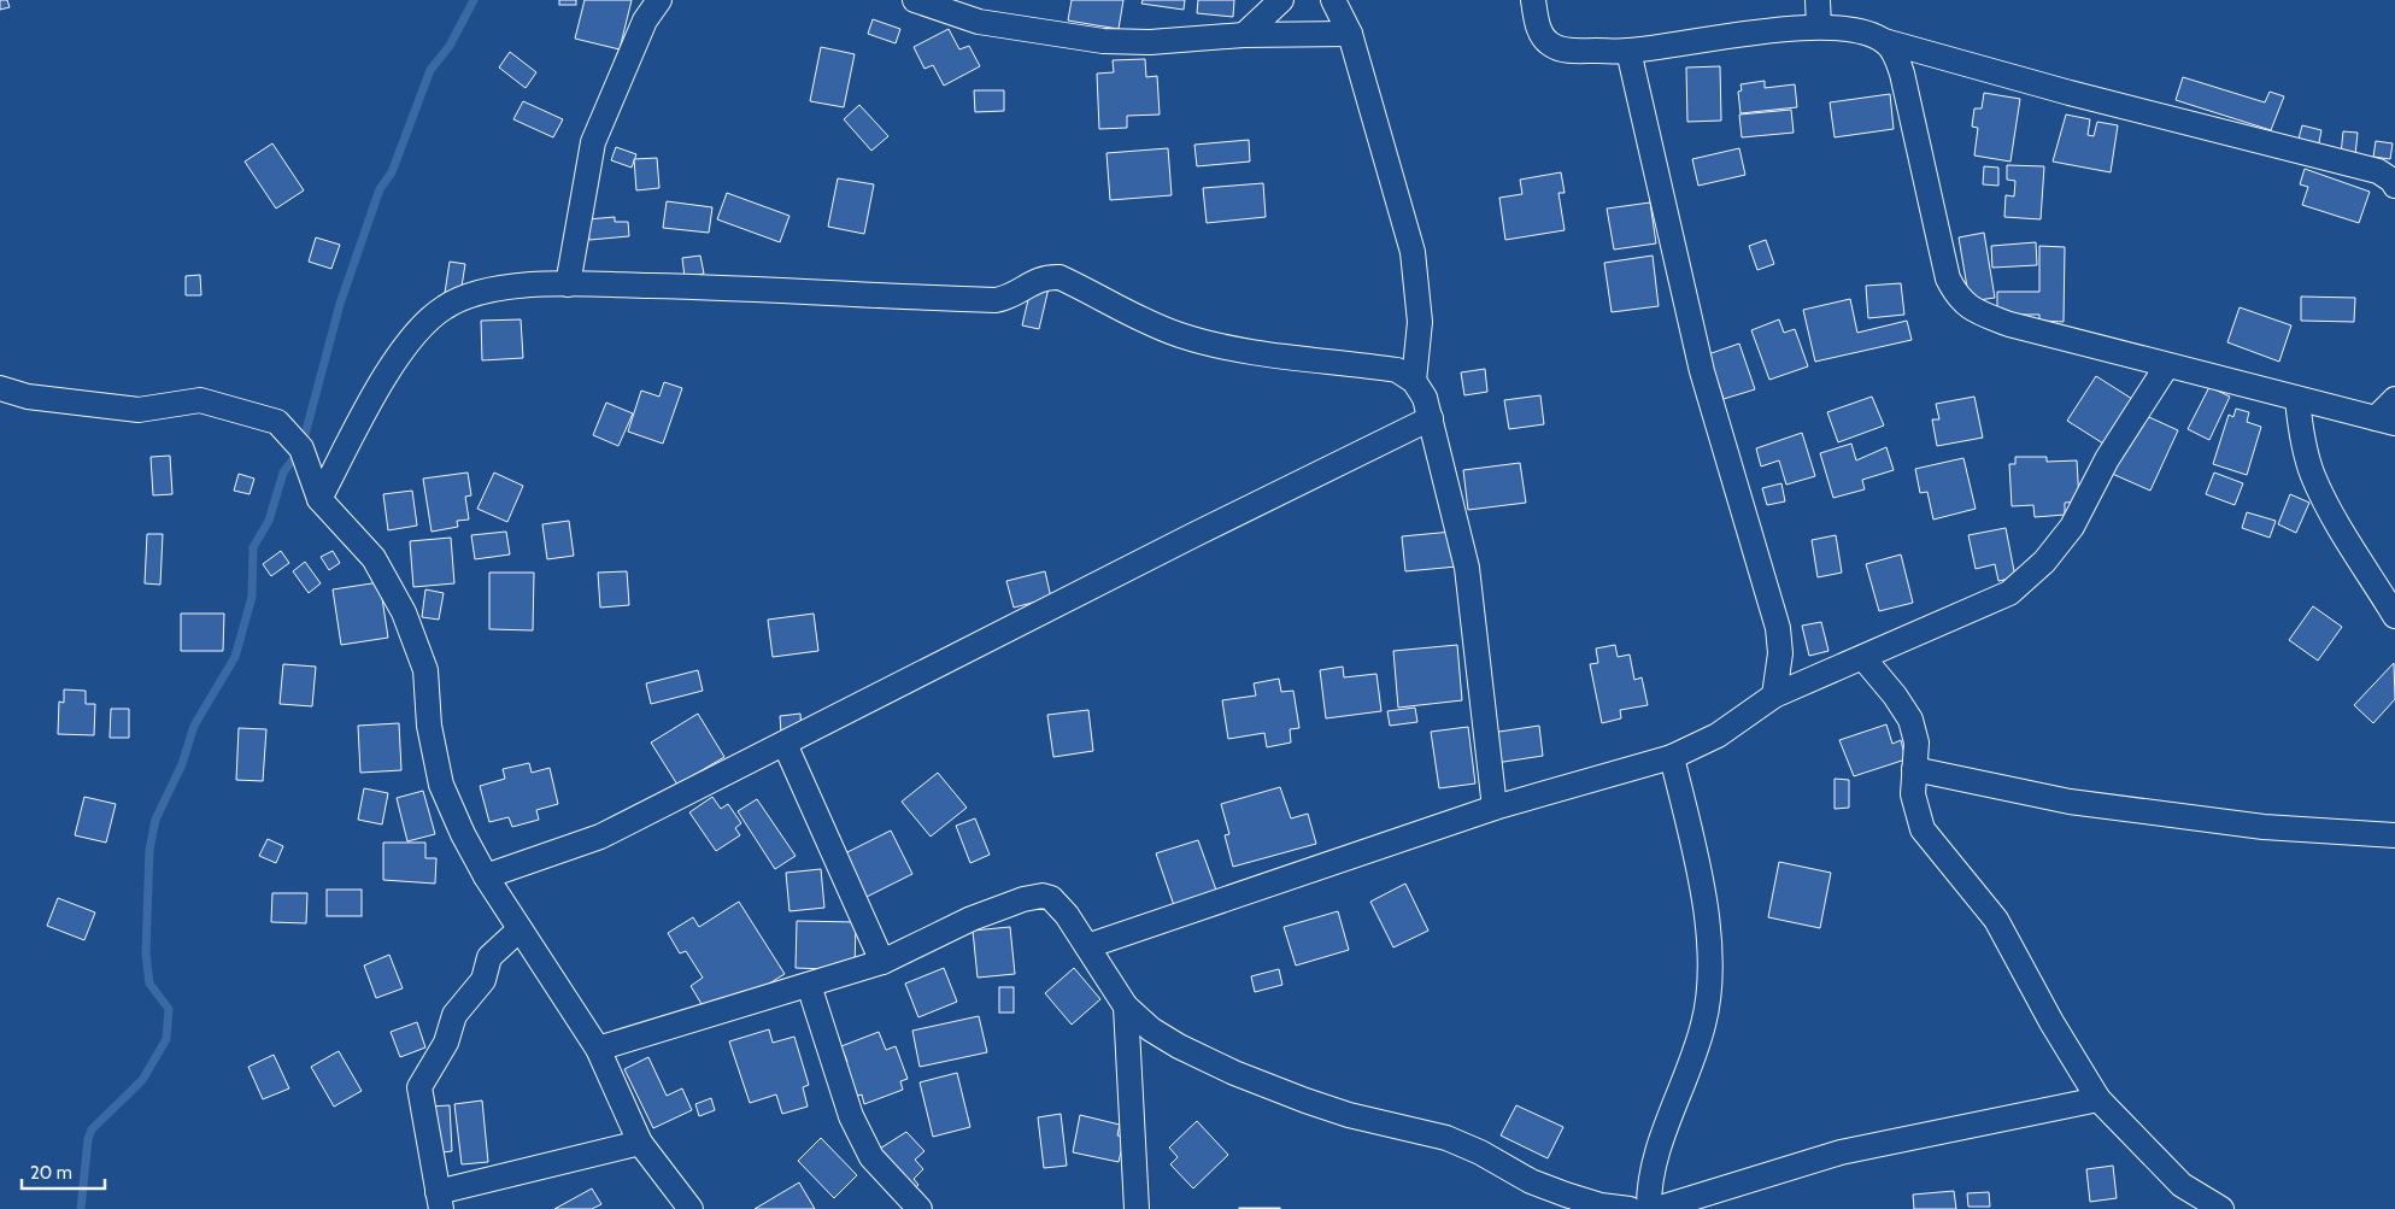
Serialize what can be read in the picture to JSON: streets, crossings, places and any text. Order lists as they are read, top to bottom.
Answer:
{
  "scale_bar": "20 m"
}
